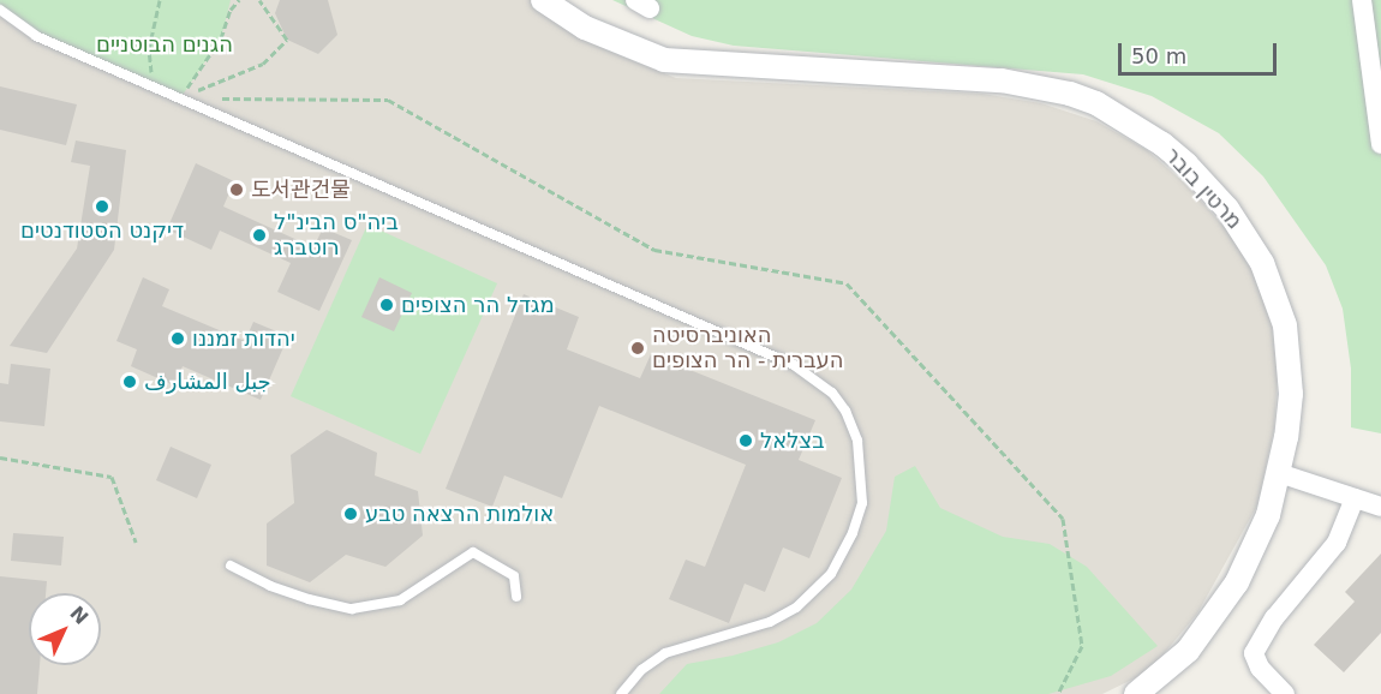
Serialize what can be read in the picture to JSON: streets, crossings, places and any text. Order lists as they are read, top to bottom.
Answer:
{
  "streets": {
    "street": ["מרטין בובר"]
  },
  "parks": ["הגנים הבוטניים"],
  "places": [
    "도서관건물",
    "דיקנט הסטודנטים",
    "ביה\"ס הבינ\"ל רוטברג",
    "מגדל הר הצופים",
    "יהדות זמננו",
    "האוניברסיטה העברית - הר הצופים",
    "جبل المشارف",
    "בצלאל",
    "אולמות הרצאה טבע"
  ],
  "scale_bar": "50 m",
  "north": "top right"
}
